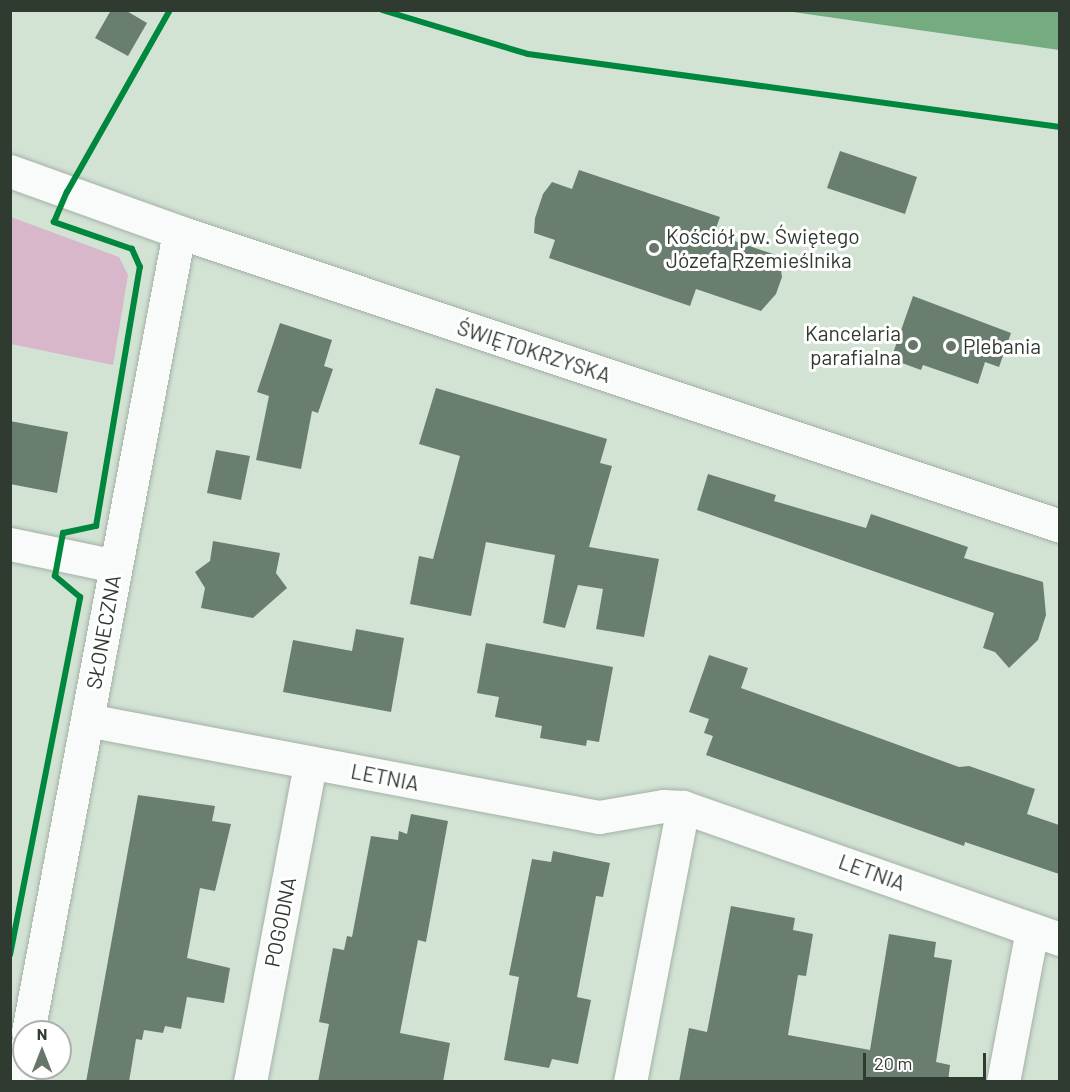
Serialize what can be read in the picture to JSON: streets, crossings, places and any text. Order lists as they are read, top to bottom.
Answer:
{
  "streets": {
    "street": [
      "ŚWIĘTOKRZYSKA",
      "SŁONECZNA",
      "LETNIA",
      "POGODNA"
    ]
  },
  "crossings": [
    ["ŚWIĘTOKRZYSKA", "SŁONECZNA"],
    ["SŁONECZNA", "LETNIA"],
    ["LETNIA", "POGODNA"]
  ],
  "places": ["Kościół pw. Świętego Józefa Rzemieślnika", "Kancelaria parafialna", "Plebania"],
  "scale_bar": "20 m",
  "north": "top"
}
